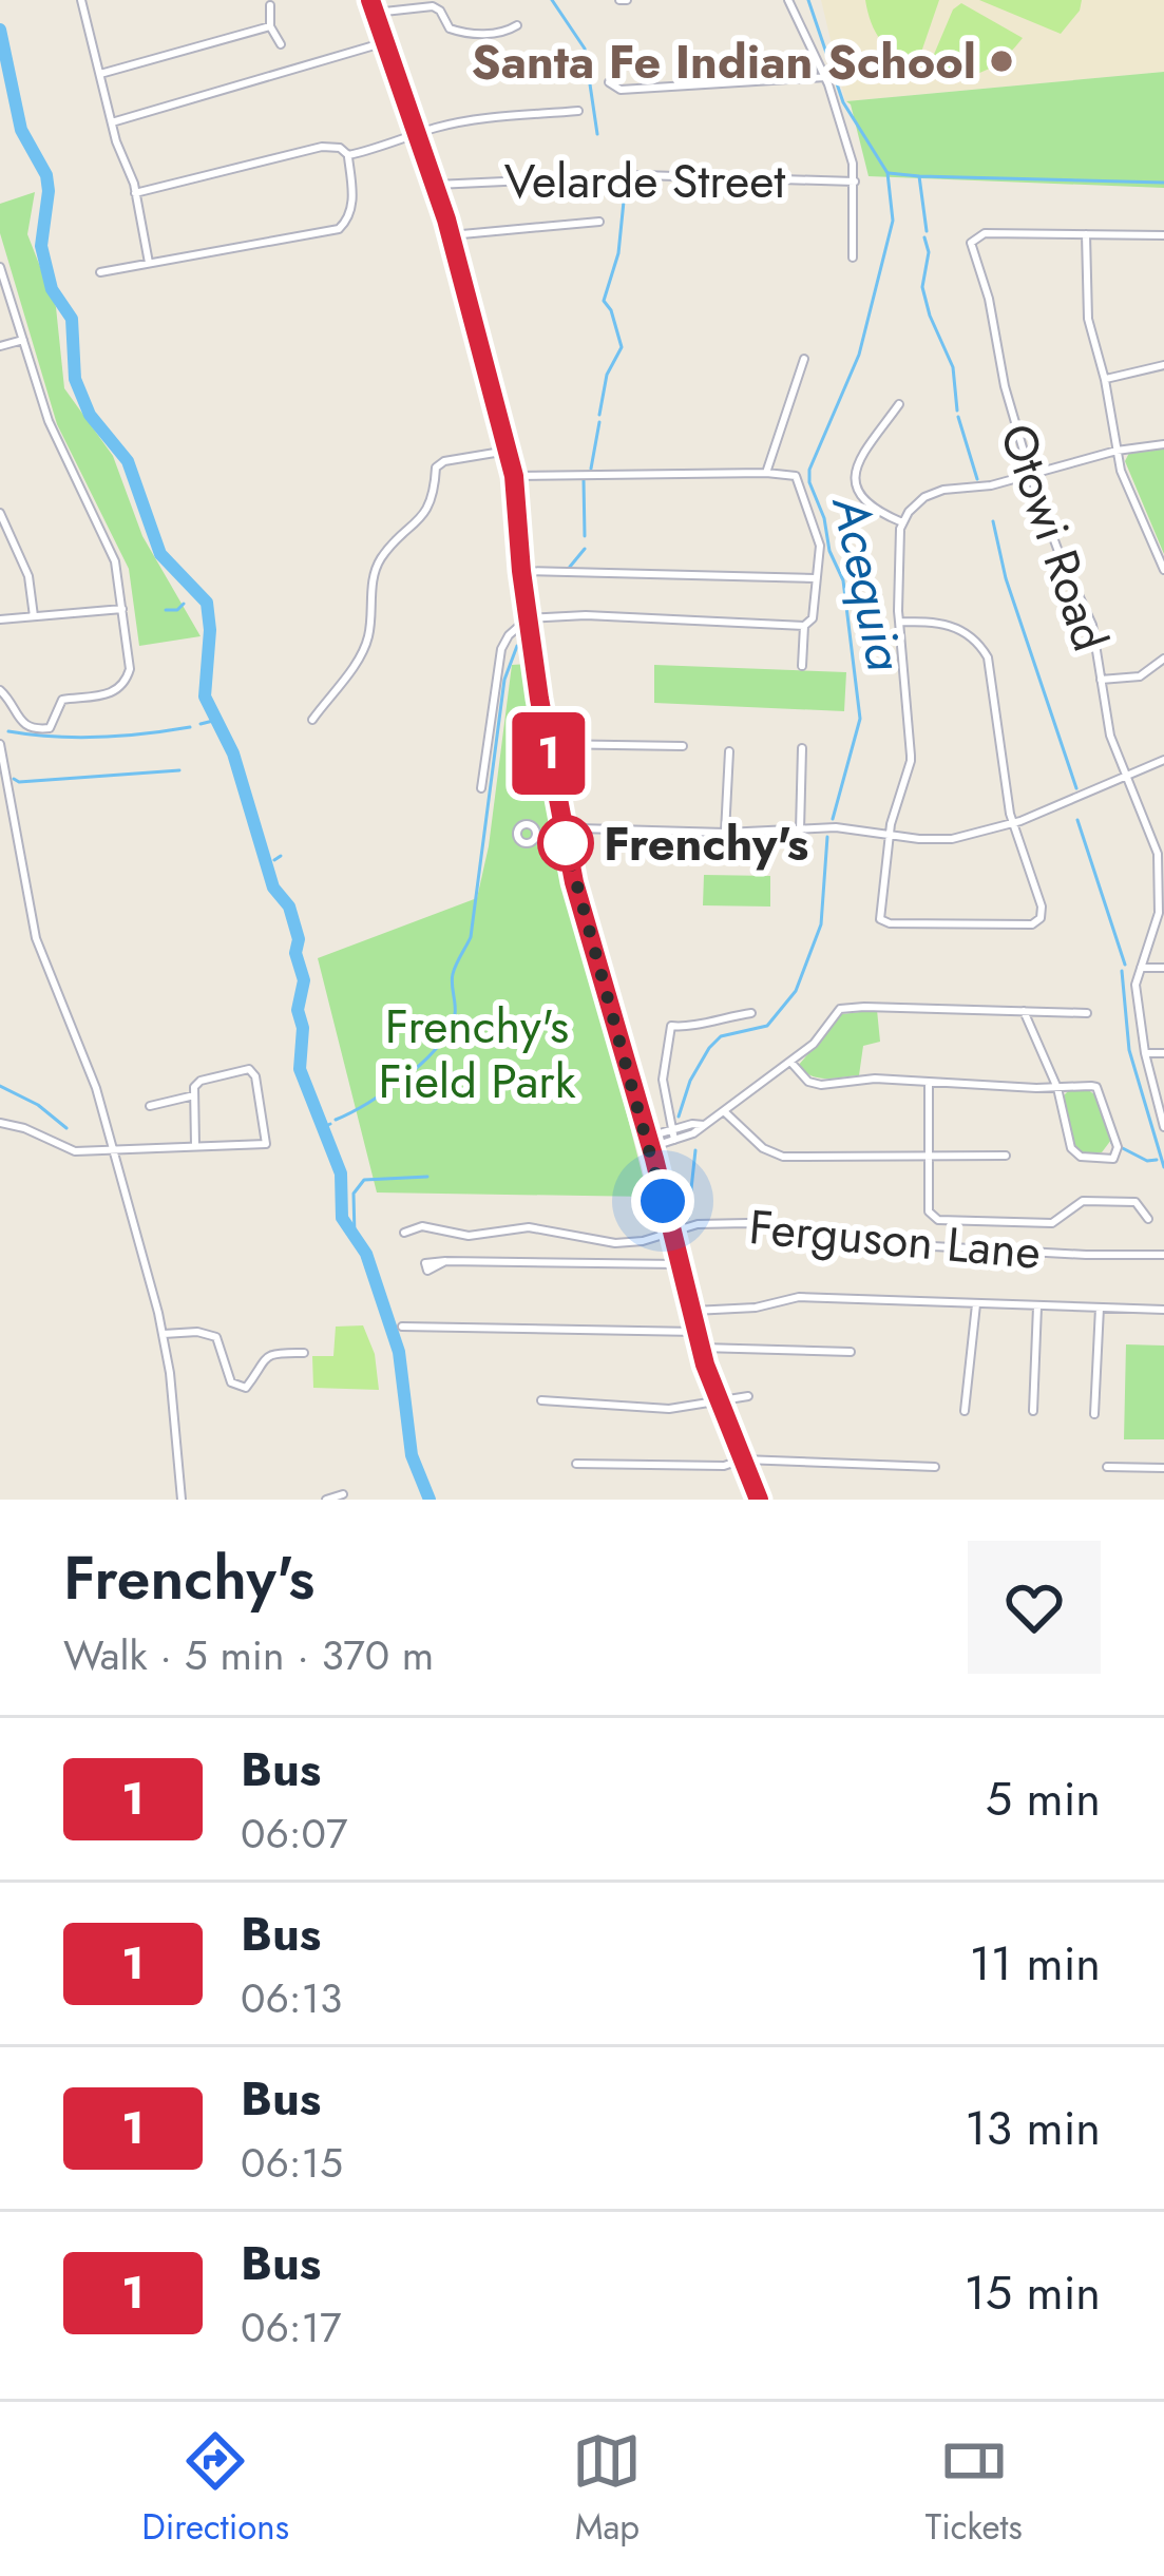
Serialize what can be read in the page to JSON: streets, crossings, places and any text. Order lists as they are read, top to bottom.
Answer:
{
  "streets": {
    "street": ["Velarde Street", "Otowi Road", "Ferguson Lane"]
  },
  "water": ["Acequia"],
  "parks": ["Frenchy's Field Park"],
  "places": ["Santa Fe Indian School", "Frenchy's"],
  "lines": ["bus line 1"],
  "page": {
    "on_map": "1",
    "heading": ["Frenchy's", "Walk · 5 min · 370 m"],
    "list": [
      {
        "mark": "1",
        "name": "Bus",
        "note": "06:07",
        "value": "5 min"
      },
      {
        "mark": "1",
        "name": "Bus",
        "note": "06:13",
        "value": "11 min"
      },
      {
        "mark": "1",
        "name": "Bus",
        "note": "06:15",
        "value": "13 min"
      },
      {
        "mark": "1",
        "name": "Bus",
        "note": "06:17",
        "value": "15 min"
      }
    ],
    "tabs": ["Directions", "Map", "Tickets"]
  }
}
